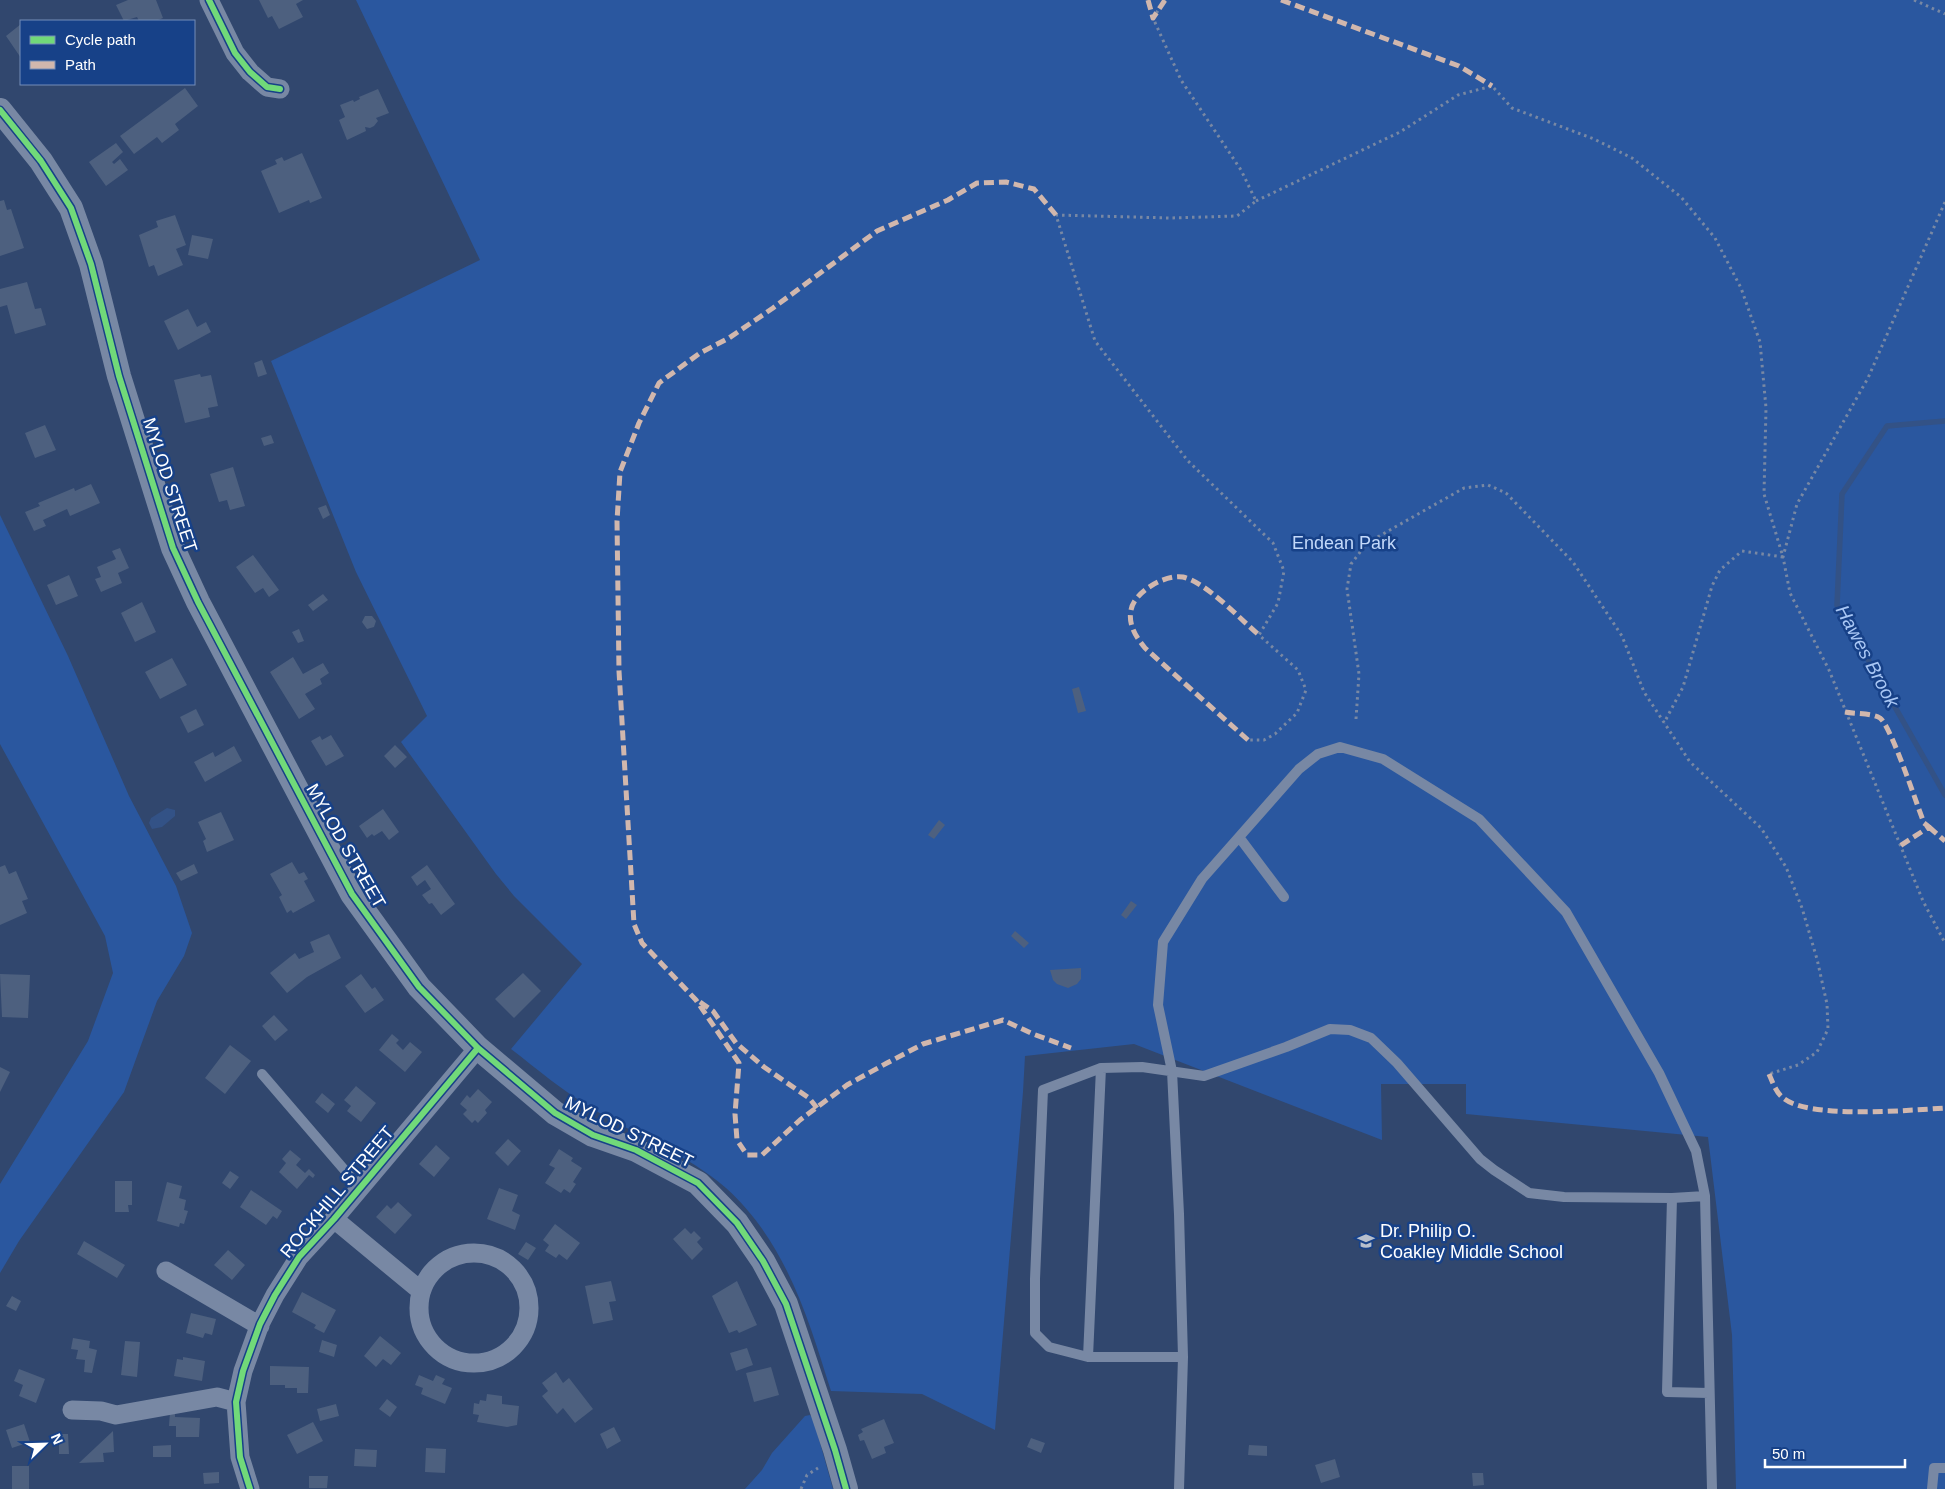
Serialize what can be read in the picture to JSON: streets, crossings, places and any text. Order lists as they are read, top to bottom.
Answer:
{
  "streets": {
    "street": ["MYLOD STREET", "ROCKHILL STREET"]
  },
  "crossings": [
    ["MYLOD STREET", "ROCKHILL STREET"]
  ],
  "water": ["Hawes Brook"],
  "parks": ["Endean Park"],
  "places": {
    "school or university": ["Dr. Philip O. Coakley Middle School"]
  },
  "legend": ["Cycle path", "Path"],
  "scale_bar": "50 m",
  "north": "top right"
}
